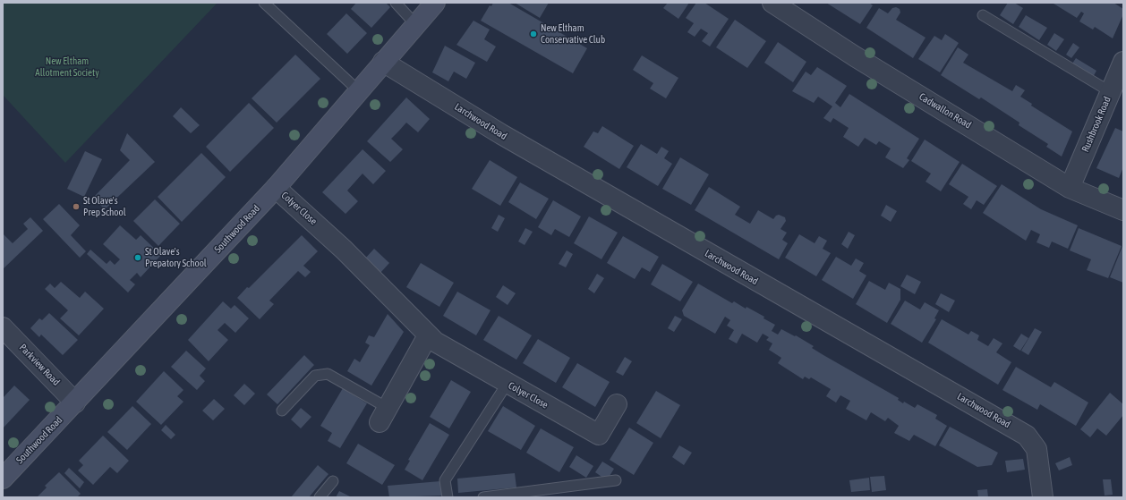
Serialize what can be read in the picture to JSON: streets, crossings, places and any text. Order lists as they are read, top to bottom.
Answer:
{
  "streets": {
    "street": [
      "Cadwallon Road",
      "Larchwood Road",
      "Rushbrook Road",
      "Colyer Close",
      "Southwood Road",
      "Parkview Road"
    ]
  },
  "crossings": [
    ["Cadwallon Road", "Rushbrook Road"],
    ["Larchwood Road", "Southwood Road"],
    ["Colyer Close", "Southwood Road"],
    ["Southwood Road", "Parkview Road"]
  ],
  "parks": ["New Eltham Allotment Society"],
  "places": ["New Eltham Conservative Club", "St Olave's Prep School", "St Olave's Prepatory School"]
}
